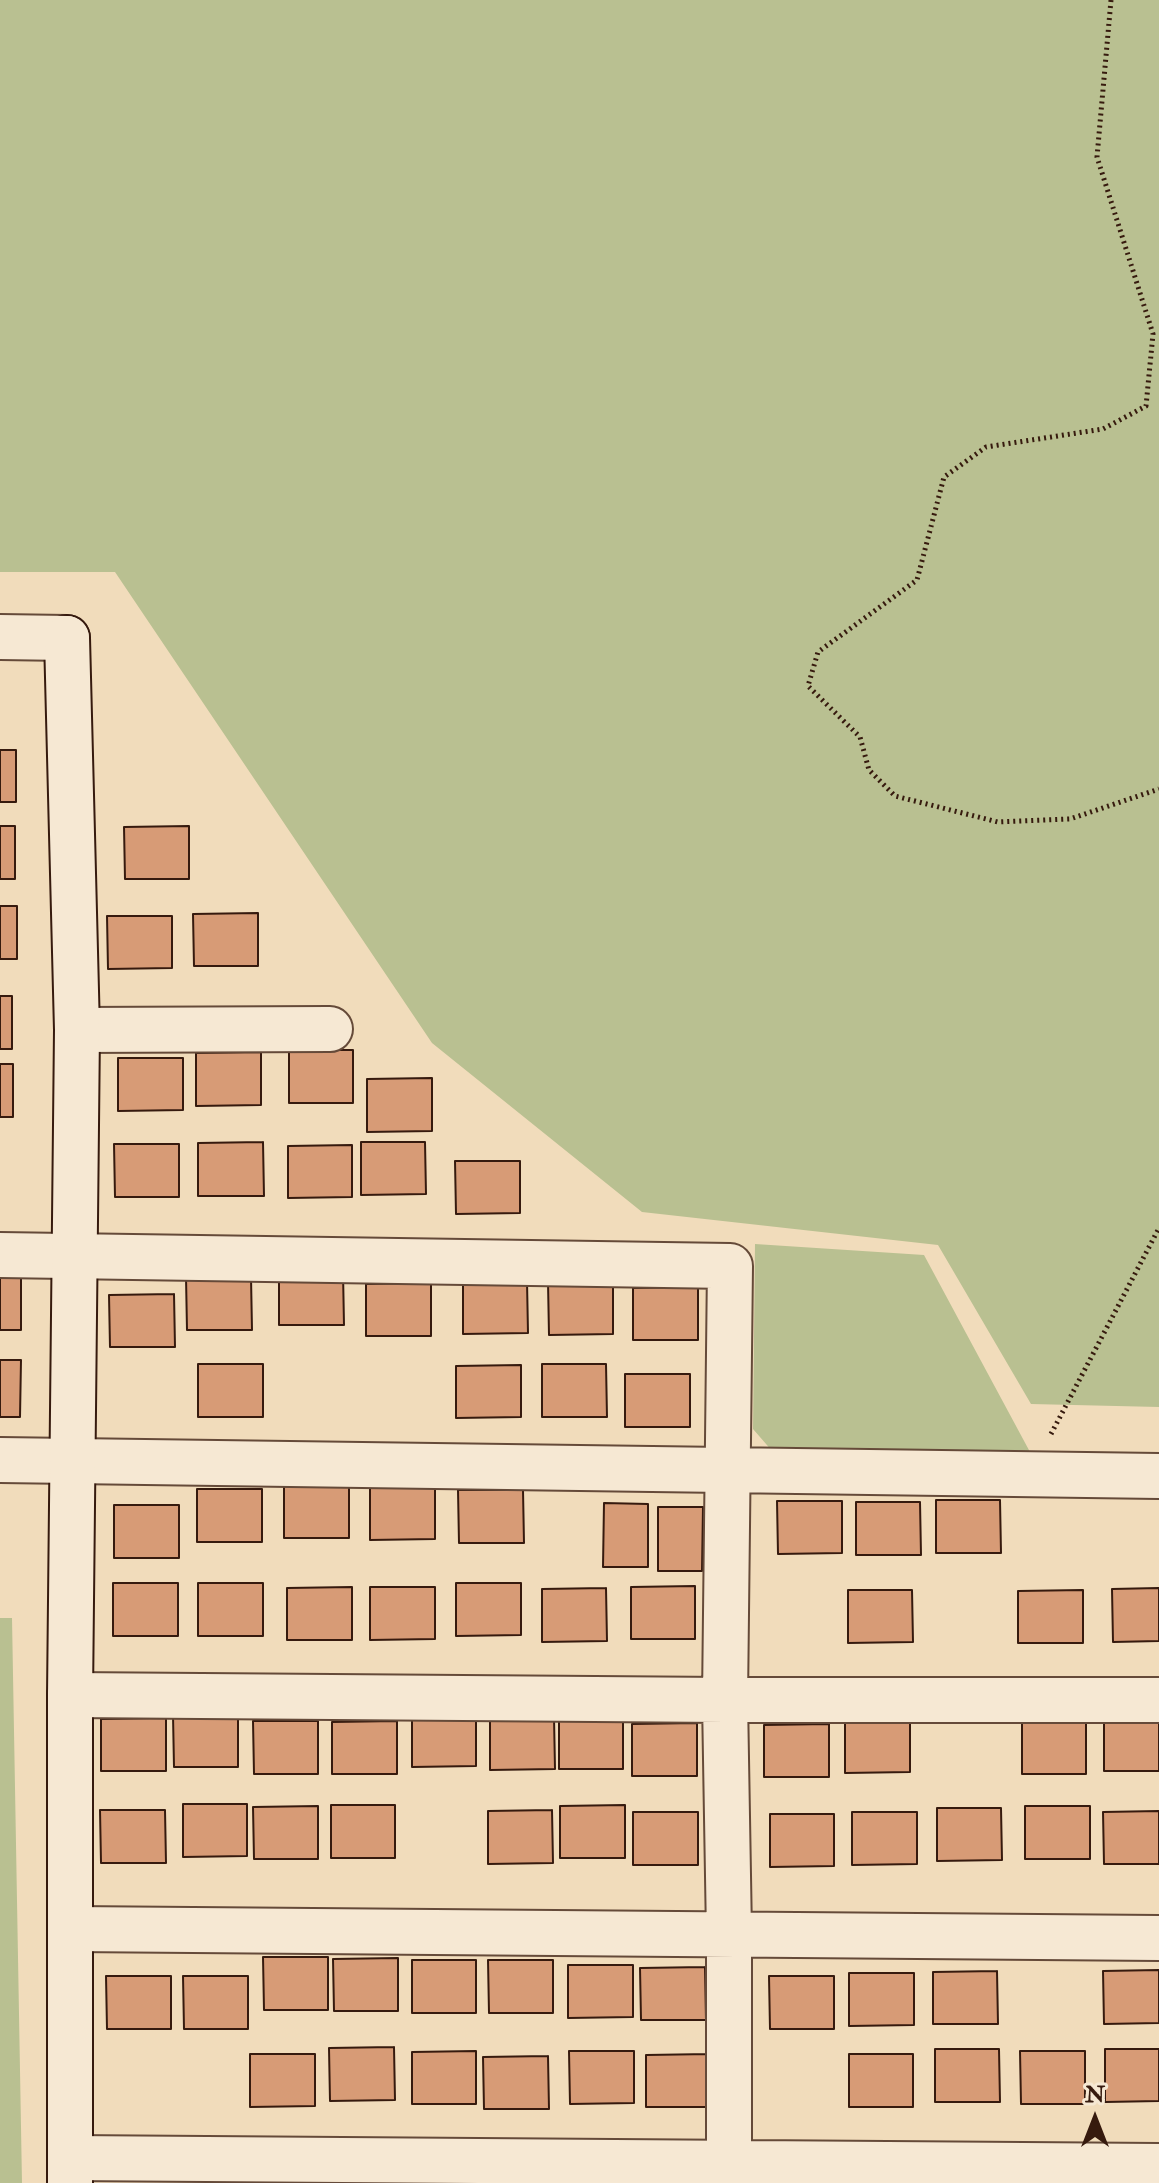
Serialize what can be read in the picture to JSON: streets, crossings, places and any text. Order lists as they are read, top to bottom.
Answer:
{
  "north": "top"
}
